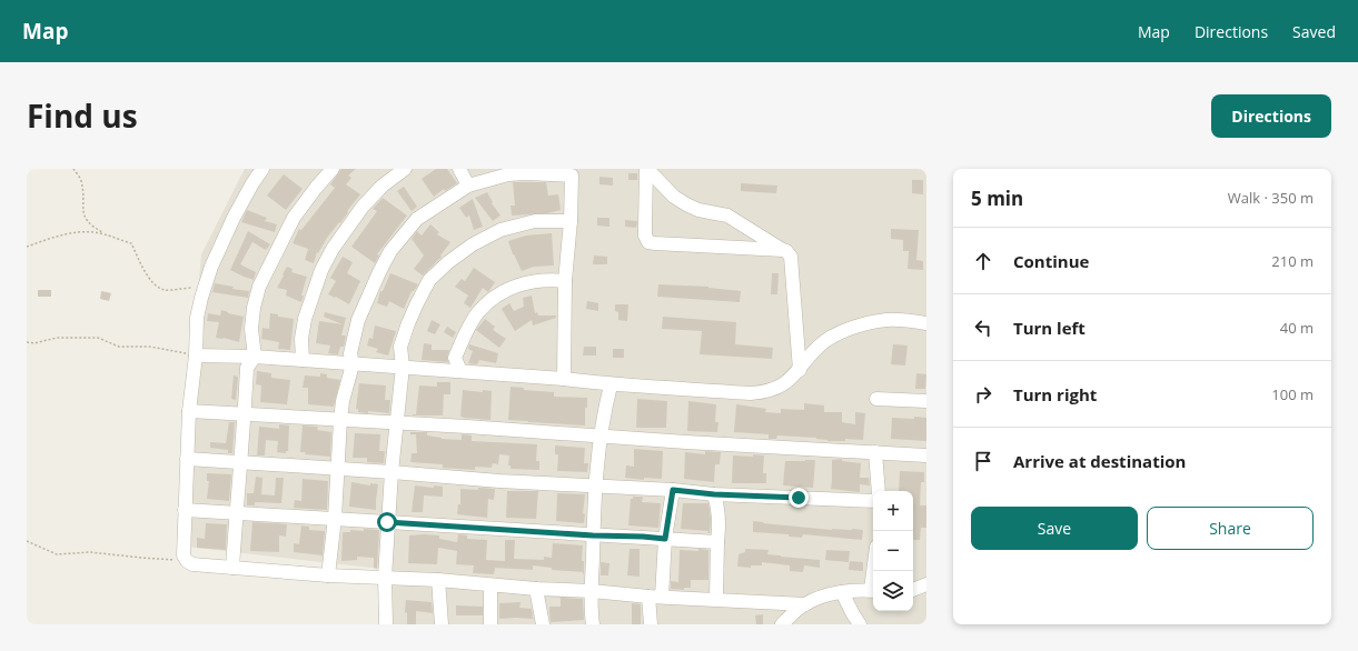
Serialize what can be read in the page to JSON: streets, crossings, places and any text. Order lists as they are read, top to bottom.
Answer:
{
  "page": {
    "header": "Map",
    "nav": ["Map", "Directions", "Saved"],
    "title": "Find us",
    "buttons": [
      "Directions",
      ["Save", "Share"]
    ],
    "heading": ["5 min", "Walk · 350 m"],
    "list": [
      ["Continue", "210 m"],
      ["Turn left", "40 m"],
      ["Turn right", "100 m"],
      "Arrive at destination"
    ],
    "map_buttons": ["+", "−"]
  }
}
